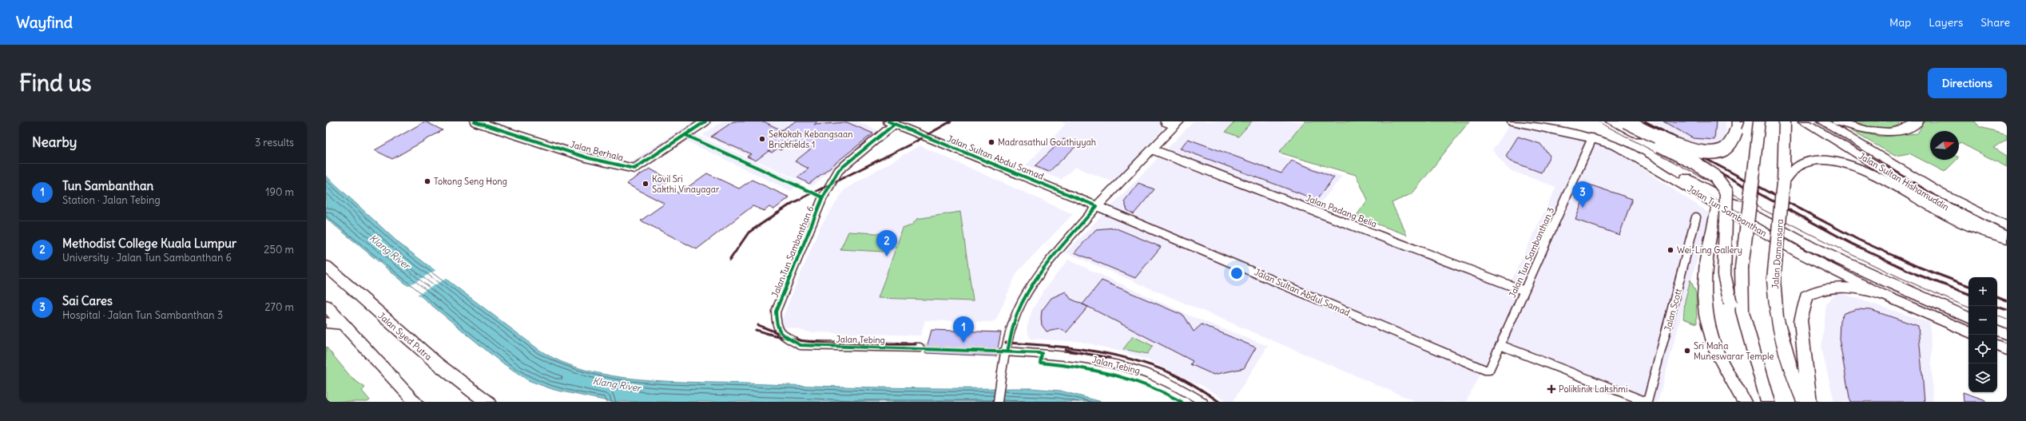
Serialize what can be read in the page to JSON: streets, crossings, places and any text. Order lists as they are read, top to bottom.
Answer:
{
  "streets": {
    "main road": [
      "Jalan Sultan Abdul Samad",
      "Jalan Sultan Hishamuddin",
      "Jalan Tun Sambanthan",
      "Jalan Damansara",
      "Jalan Syed Putra"
    ],
    "street": [
      "Jalan Berhala",
      "Jalan Padang Belia",
      "Jalan Tun Sambanthan 6",
      "Jalan Tun Sambanthan 3",
      "Jalan Scott",
      "Jalan Tebing"
    ]
  },
  "crossings": [
    ["Jalan Sultan Abdul Samad", "Jalan Tun Sambanthan 6"],
    ["Jalan Sultan Abdul Samad", "Jalan Tun Sambanthan 3"],
    ["Jalan Padang Belia", "Jalan Tun Sambanthan 3"],
    ["Jalan Tun Sambanthan", "Jalan Tun Sambanthan 3"],
    ["Jalan Tun Sambanthan 6", "Jalan Tebing"]
  ],
  "water": ["Klang River"],
  "places": {
    "other": [
      "Sekokah Kebangsaan Brickfields 1",
      "Madrasathul Gouthiyyah",
      "Tokong Seng Hong",
      "Kovil Sri Sakthi Vinayagar",
      "Wei-Ling Gallery",
      "Sri Maha Muneswarar Temple"
    ],
    "health": ["Poliklinik Lakshmi"]
  },
  "north": "right",
  "page": {
    "header": "Wayfind",
    "nav": ["Map", "Layers", "Share"],
    "buttons": "Directions",
    "title": "Find us",
    "heading": ["Nearby", "3 results"],
    "list": [
      {
        "mark": "1",
        "name": "Tun Sambanthan",
        "note": "Station · Jalan Tebing",
        "value": "190 m"
      },
      {
        "mark": "2",
        "name": "Methodist College Kuala Lumpur",
        "note": "University · Jalan Tun Sambanthan 6",
        "value": "250 m"
      },
      {
        "mark": "3",
        "name": "Sai Cares",
        "note": "Hospital · Jalan Tun Sambanthan 3",
        "value": "270 m"
      }
    ],
    "pins": ["3", "2", "1"],
    "map_buttons": ["+", "−"]
  }
}
